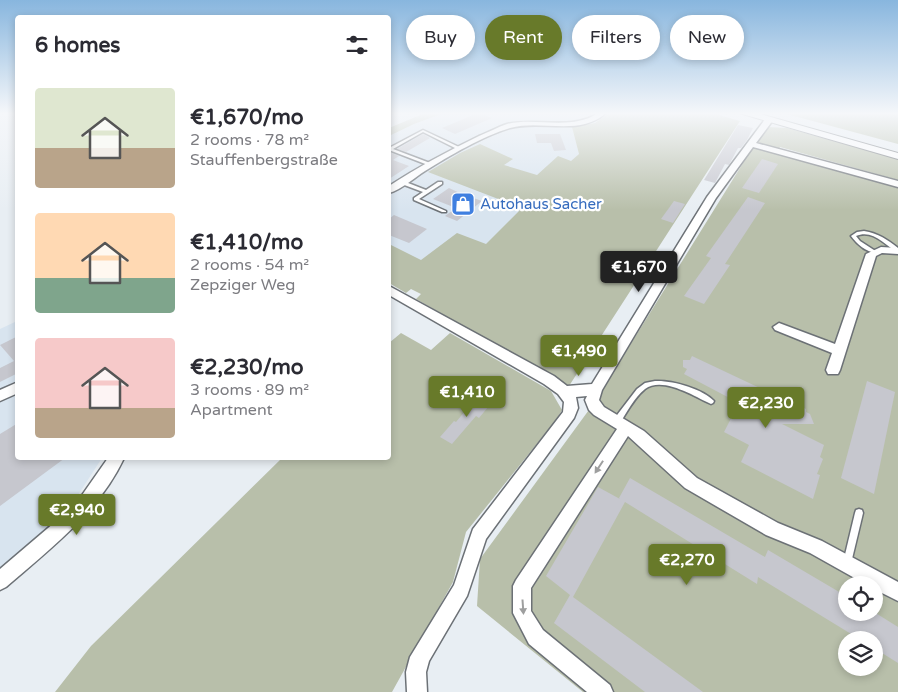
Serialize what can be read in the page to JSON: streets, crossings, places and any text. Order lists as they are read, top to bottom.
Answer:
{
  "places": {
    "shop": ["Autohaus Sacher"]
  },
  "page": {
    "chip": [
      "Buy",
      "Rent",
      "Filters",
      "New"
    ],
    "heading": "6 homes",
    "list": [
      {
        "name": "€1,670/mo",
        "note": "2 rooms · 78 m² · Stauffenbergstraße"
      },
      {
        "name": "€1,410/mo",
        "note": "2 rooms · 54 m² · Zepziger Weg"
      },
      {
        "name": "€2,230/mo",
        "note": "3 rooms · 89 m² · Apartment"
      }
    ],
    "price": [
      "€1,670",
      "€1,490",
      "€1,410",
      "€2,230",
      "€2,940",
      "€2,270"
    ]
  }
}
